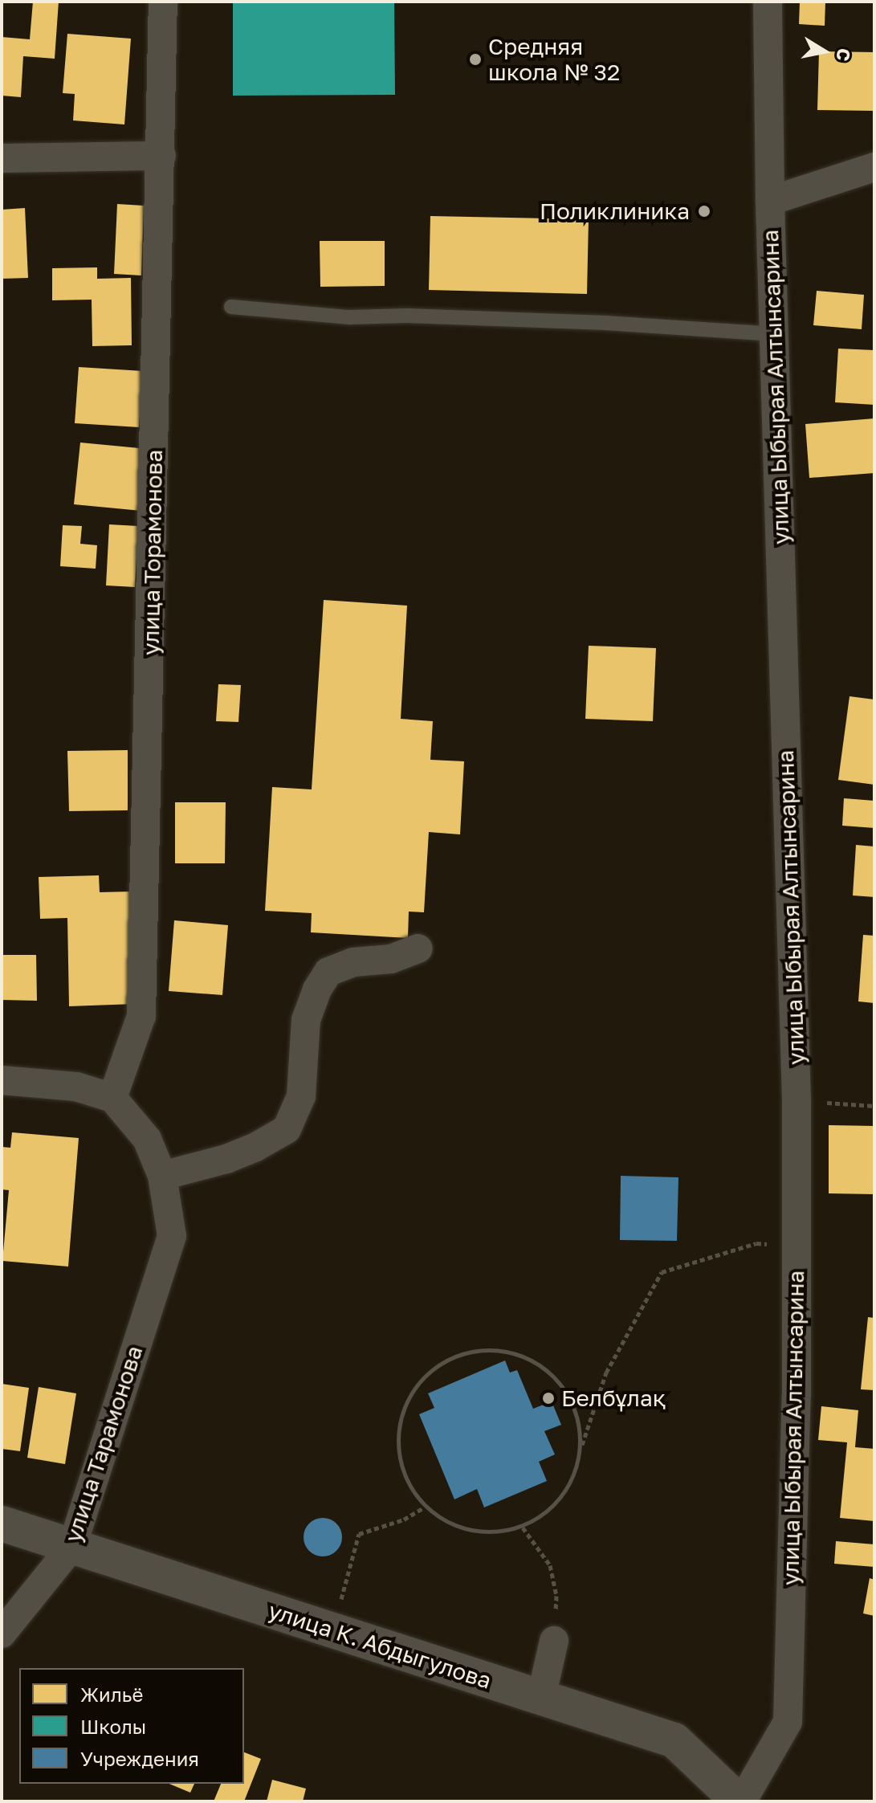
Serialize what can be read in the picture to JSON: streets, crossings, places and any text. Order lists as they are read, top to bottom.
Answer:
{
  "streets": {
    "street": [
      "улица Ыбырая Алтынсарина",
      "улица Торамонова",
      "улица Тарамонова",
      "улица К. Абдыгулова"
    ]
  },
  "crossings": [
    ["улица Ыбырая Алтынсарина", "улица К. Абдыгулова"],
    ["улица Тарамонова", "улица К. Абдыгулова"]
  ],
  "places": ["Средняя школа № 32", "Поликлиника", "Белбұлақ"],
  "legend": ["Жильё", "Школы", "Учреждения"],
  "north": "right"
}
